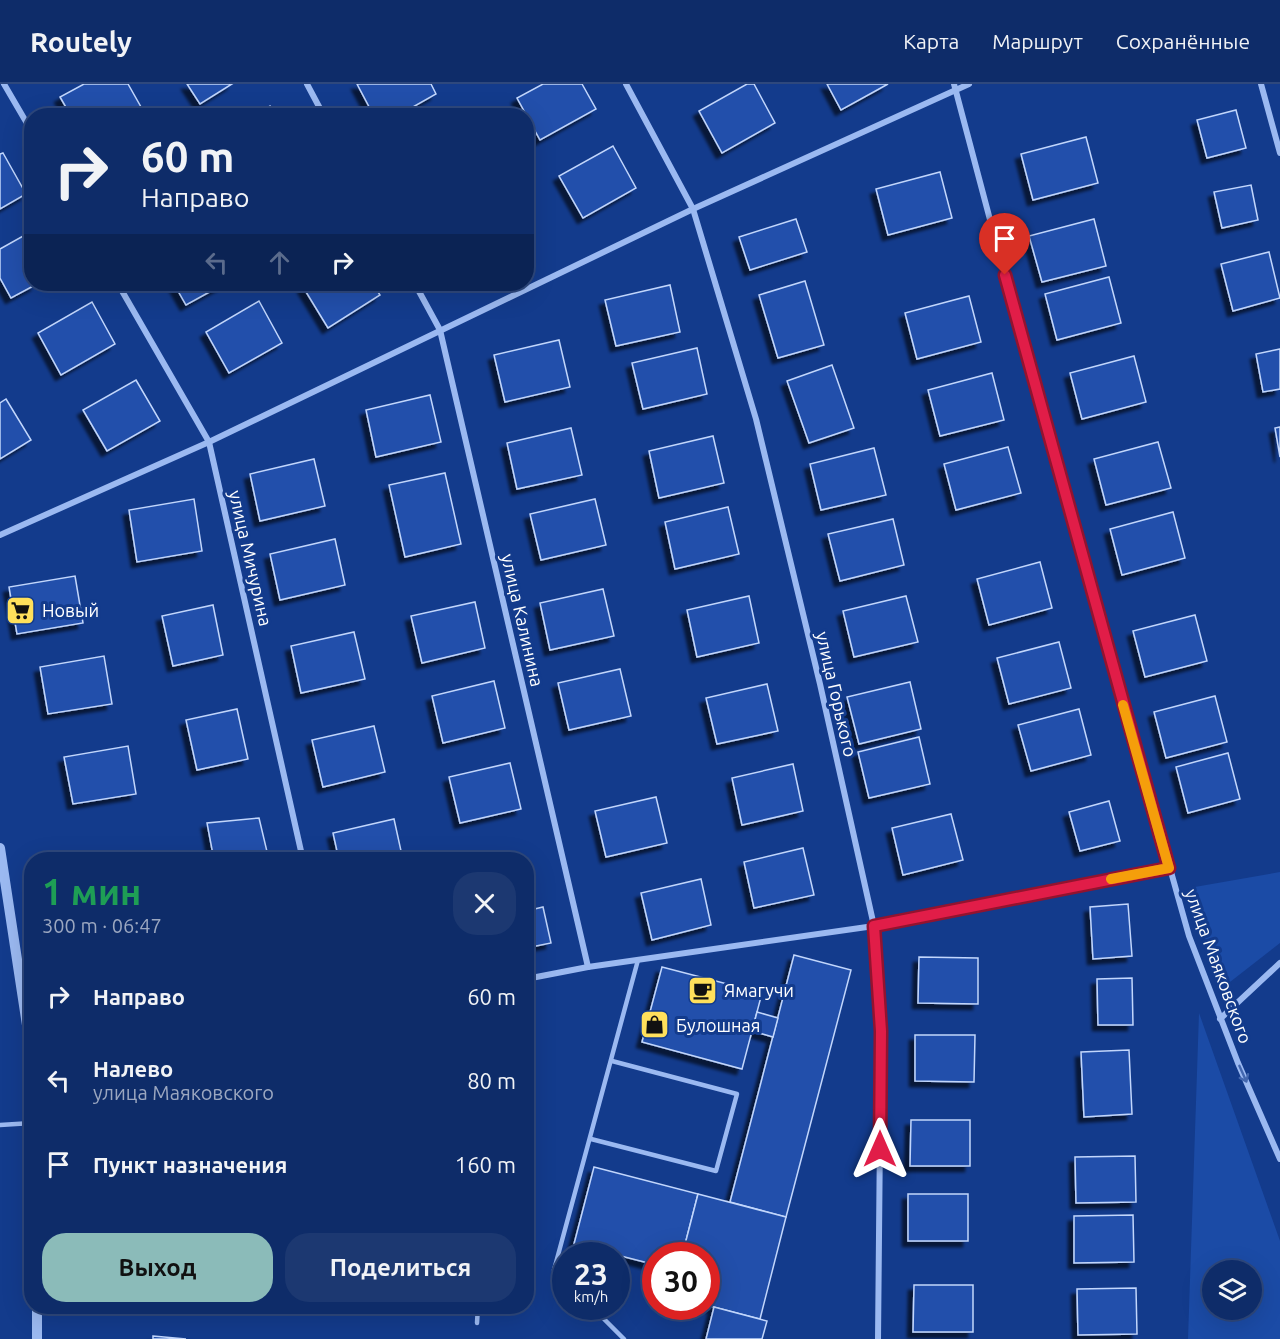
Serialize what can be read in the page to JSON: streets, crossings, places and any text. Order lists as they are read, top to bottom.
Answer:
{
  "streets": {
    "street": [
      "улица Мичурина",
      "улица Калинина",
      "улица Горького",
      "улица Маяковского"
    ]
  },
  "places": {
    "supermarket": ["Новый"],
    "cafe": ["Ямагучи"],
    "shop": ["Булошная"]
  },
  "page": {
    "header": "Routely",
    "nav": ["Карта", "Маршрут", "Сохранённые"],
    "turn": ["60 m", "Направо"],
    "heading": ["1 мин", "300 m · 06:47"],
    "list": [
      {
        "name": "Направо",
        "value": "60 m"
      },
      {
        "name": "Налево",
        "note": "улица Маяковского",
        "value": "80 m"
      },
      {
        "name": "Пункт назначения",
        "value": "160 m"
      }
    ],
    "buttons": ["Выход", "Поделиться"],
    "speed": "23 km/h",
    "limit": "30"
  }
}
